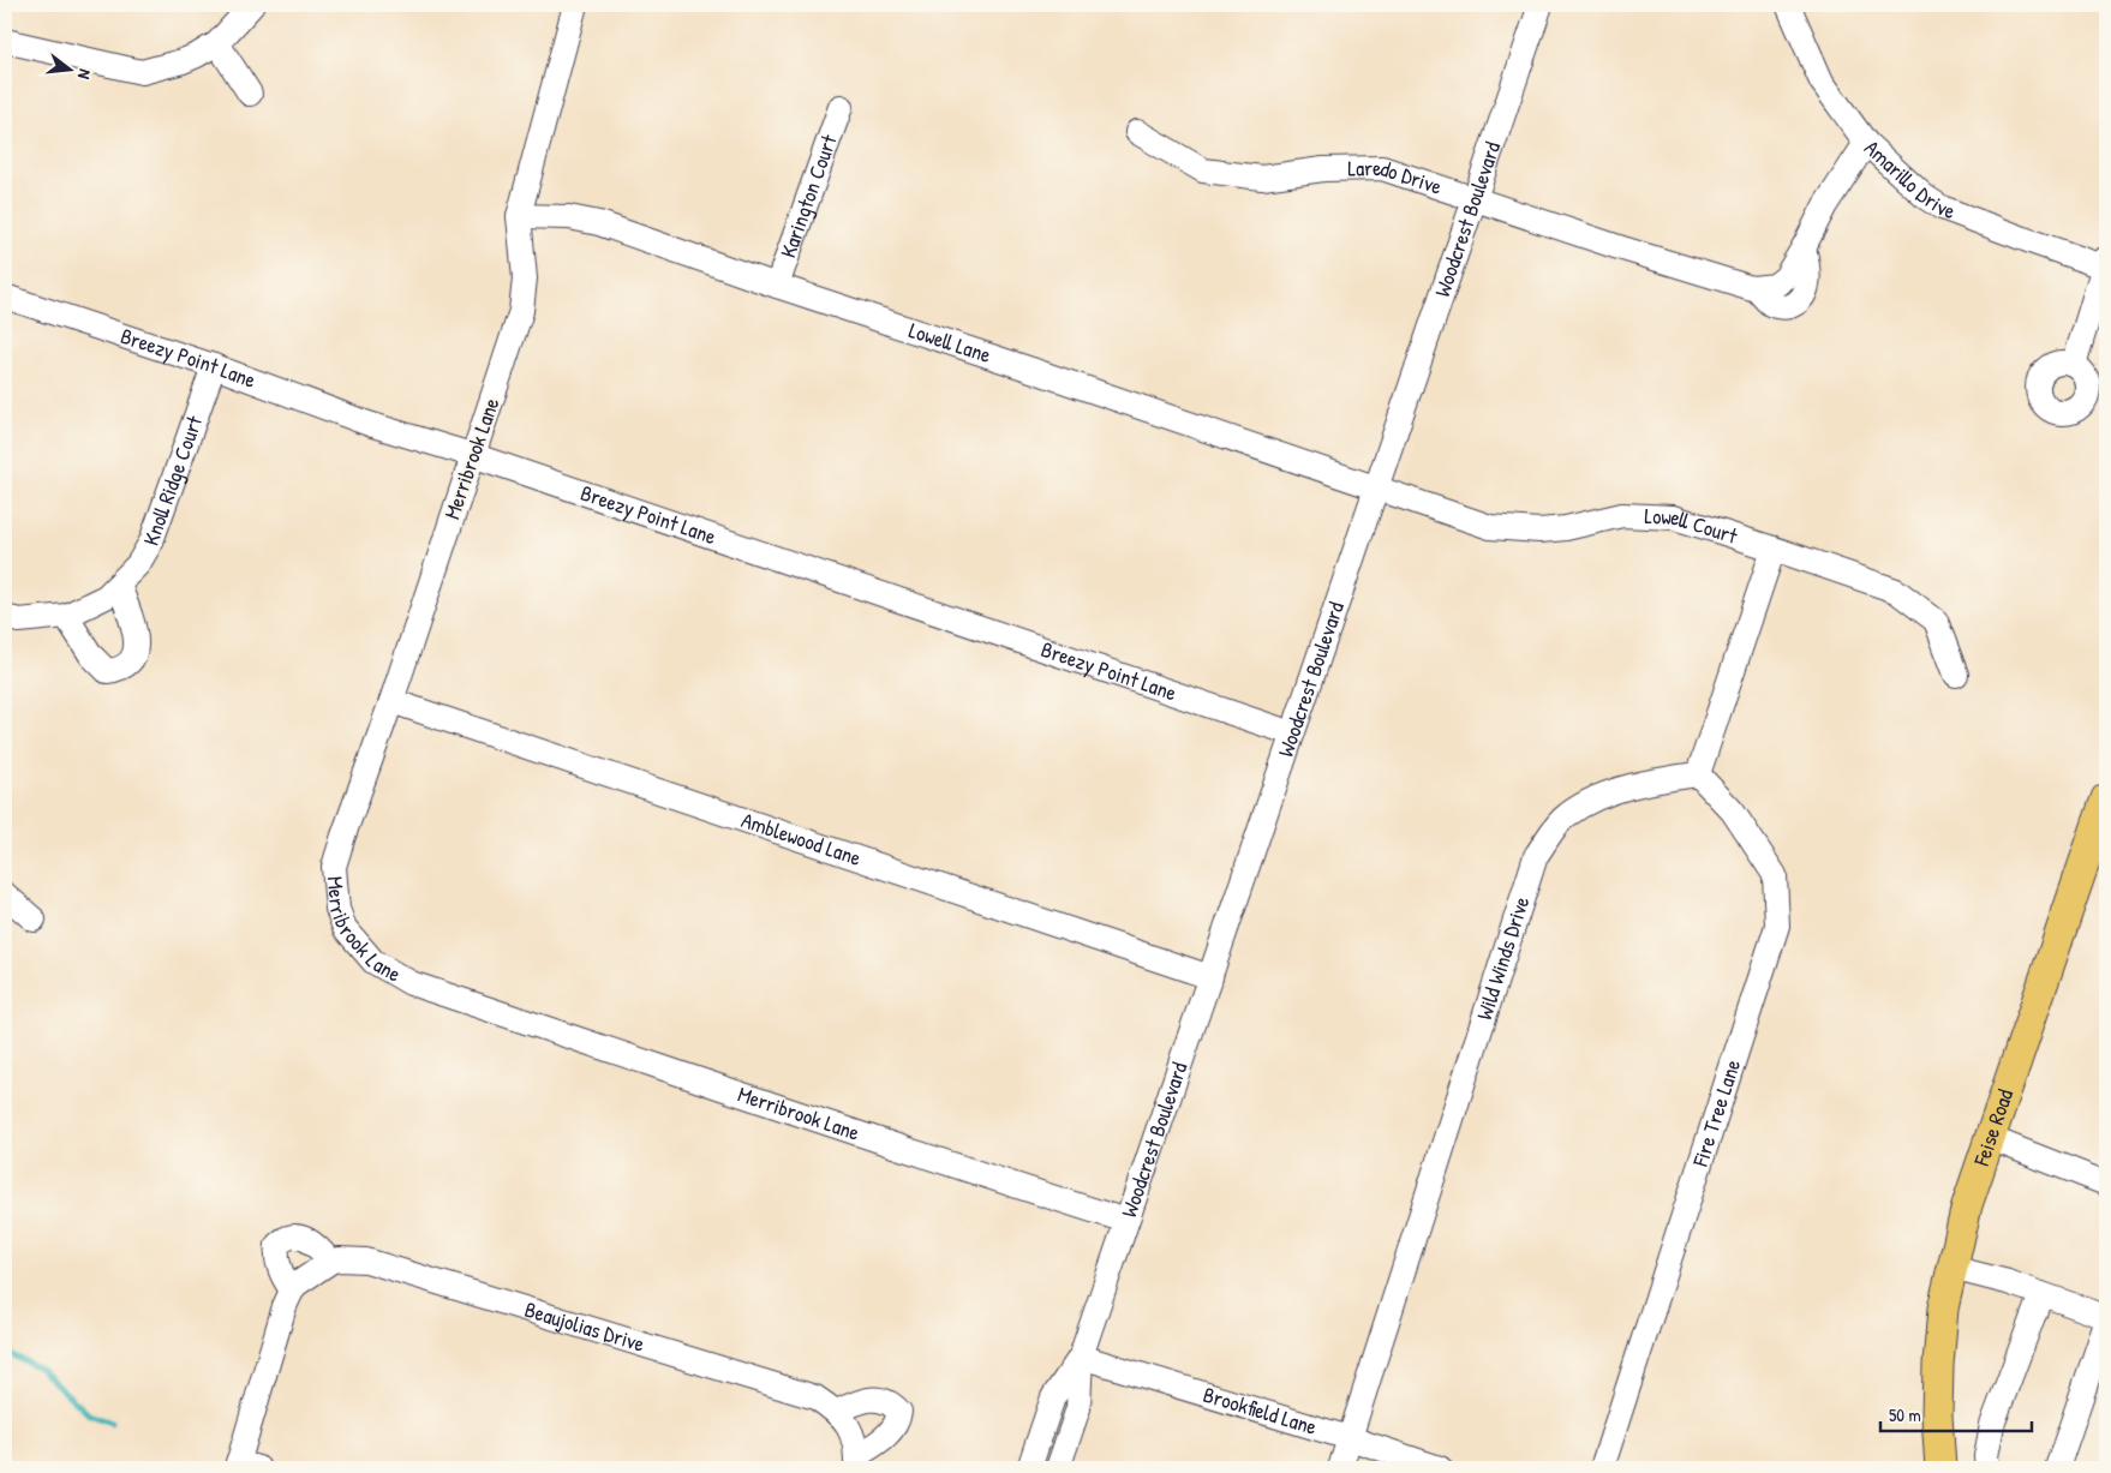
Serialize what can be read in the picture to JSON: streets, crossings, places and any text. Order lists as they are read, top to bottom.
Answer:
{
  "streets": {
    "main road": ["Feise Road"],
    "street": [
      "Amarillo Drive",
      "Laredo Drive",
      "Karington Court",
      "Woodcrest Boulevard",
      "Lowell Lane",
      "Breezy Point Lane",
      "Merribrook Lane",
      "Knoll Ridge Court",
      "Lowell Court",
      "Amblewood Lane",
      "Wild Winds Drive",
      "Fire Tree Lane",
      "Beaujolias Drive",
      "Brookfield Lane"
    ]
  },
  "crossings": [
    ["Amarillo Drive", "Laredo Drive"],
    ["Laredo Drive", "Woodcrest Boulevard"],
    ["Karington Court", "Lowell Lane"],
    ["Woodcrest Boulevard", "Lowell Lane"],
    ["Woodcrest Boulevard", "Breezy Point Lane"],
    ["Woodcrest Boulevard", "Merribrook Lane"],
    ["Woodcrest Boulevard", "Lowell Court"],
    ["Woodcrest Boulevard", "Amblewood Lane"],
    ["Woodcrest Boulevard", "Brookfield Lane"],
    ["Lowell Lane", "Merribrook Lane"],
    ["Lowell Lane", "Lowell Court"],
    ["Breezy Point Lane", "Merribrook Lane"],
    ["Breezy Point Lane", "Knoll Ridge Court"],
    ["Merribrook Lane", "Amblewood Lane"],
    ["Wild Winds Drive", "Fire Tree Lane"],
    ["Wild Winds Drive", "Brookfield Lane"]
  ],
  "scale_bar": "50 m",
  "north": "right"
}
